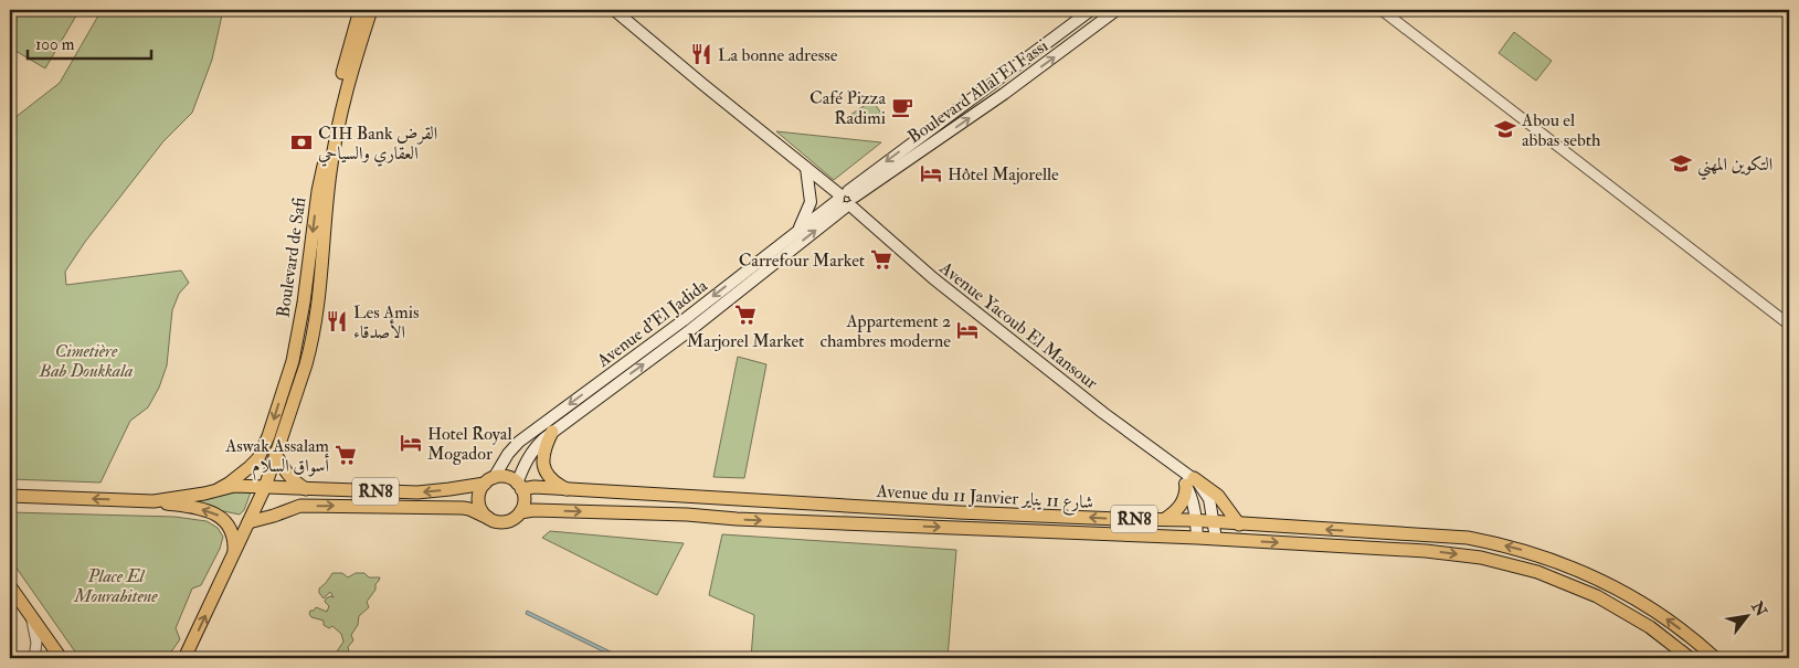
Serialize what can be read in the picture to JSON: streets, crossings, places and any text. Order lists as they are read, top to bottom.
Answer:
{
  "streets": {
    "main road": [
      "Boulevard Allal El Fassi",
      "Boulevard de Safi",
      "Avenue d'El Jadida",
      "Avenue Yacoub El Mansour",
      "RN8",
      "Avenue du 11 Janvier شارع 11 يناير"
    ]
  },
  "crossings": [
    ["Boulevard Allal El Fassi", "Avenue d'El Jadida"],
    ["Boulevard Allal El Fassi", "Avenue Yacoub El Mansour"],
    ["Boulevard de Safi", "RN8"],
    ["Avenue d'El Jadida", "Avenue Yacoub El Mansour"],
    ["Avenue d'El Jadida", "RN8"],
    ["Avenue d'El Jadida", "Avenue du 11 Janvier شارع 11 يناير"],
    ["Avenue Yacoub El Mansour", "Avenue du 11 Janvier شارع 11 يناير"],
    ["RN8", "Avenue du 11 Janvier شارع 11 يناير"]
  ],
  "parks": ["Cimetière Bab Doukkala", "Place El Mourabitene"],
  "places": {
    "restaurant": ["La bonne adresse", "Les Amis الأصدقاء"],
    "cafe": ["Café Pizza Radimi"],
    "school or university": ["Abou el abbas sebth", "التكوين المهني"],
    "bank": ["CIH Bank القرض العقاري والسياحي"],
    "hotel": ["Hôtel Majorelle", "Appartement 2 chambres moderne", "Hotel Royal Mogador"],
    "supermarket": ["Carrefour Market", "Marjorel Market", "Aswak Assalam أسواق السلام"]
  },
  "scale_bar": "100 m",
  "north": "top right"
}
